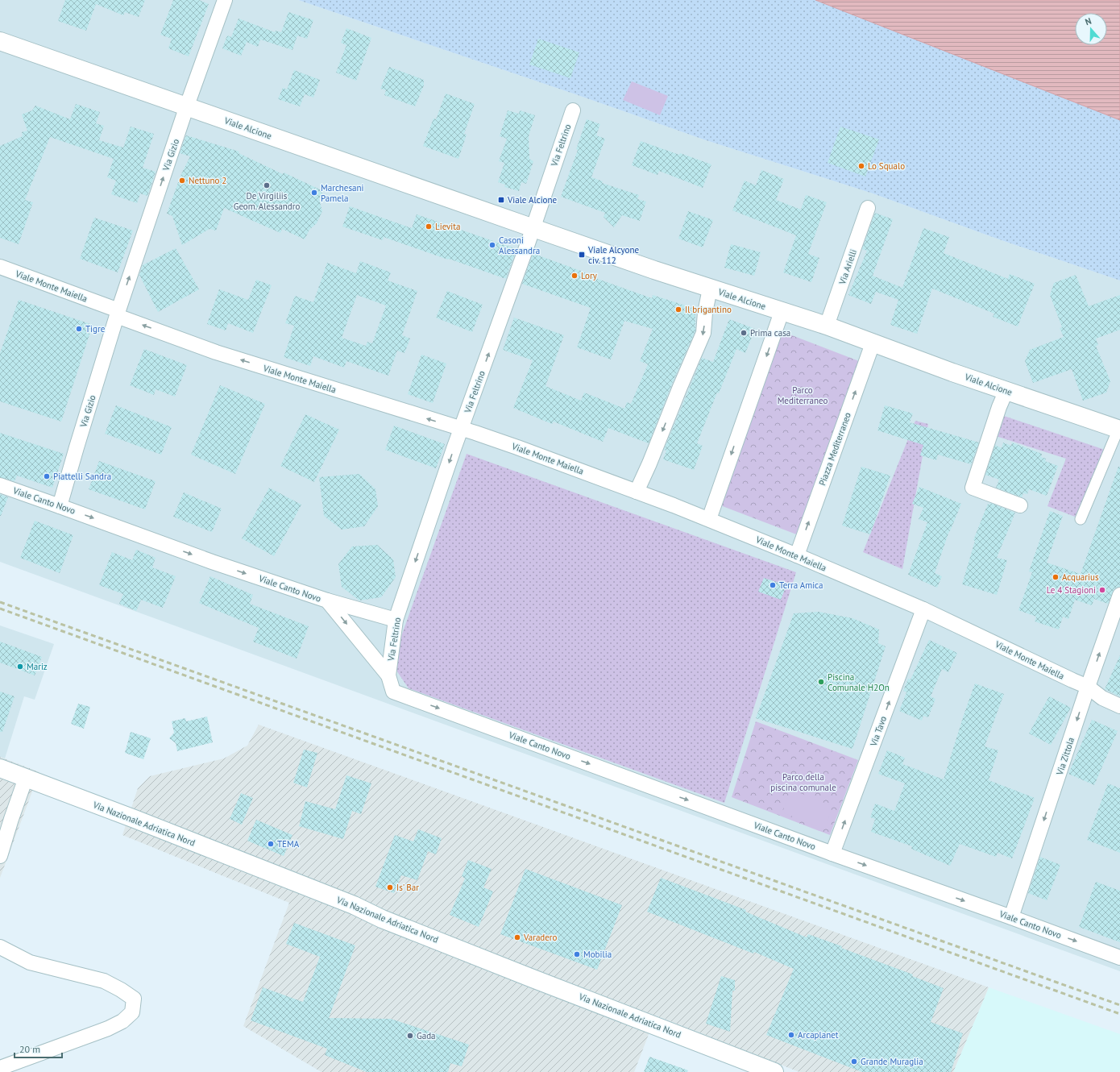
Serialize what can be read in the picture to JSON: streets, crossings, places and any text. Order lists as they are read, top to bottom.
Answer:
{
  "streets": {
    "street": [
      "Viale Alcione",
      "Via Feltrino",
      "Via Gizio",
      "Via Arielli",
      "Viale Monte Maiella",
      "Piazza Mediterraneo",
      "Viale Canto Novo",
      "Via Tavo",
      "Via Zittola",
      "Via Nazionale Adriatica Nord"
    ]
  },
  "crossings": [
    ["Viale Alcione", "Via Feltrino"],
    ["Viale Alcione", "Via Gizio"],
    ["Viale Alcione", "Via Arielli"],
    ["Viale Alcione", "Piazza Mediterraneo"],
    ["Via Feltrino", "Viale Monte Maiella"],
    ["Via Feltrino", "Viale Canto Novo"],
    ["Via Gizio", "Viale Monte Maiella"],
    ["Via Gizio", "Viale Canto Novo"],
    ["Viale Monte Maiella", "Piazza Mediterraneo"],
    ["Viale Monte Maiella", "Via Tavo"],
    ["Viale Monte Maiella", "Via Zittola"],
    ["Viale Canto Novo", "Via Tavo"],
    ["Viale Canto Novo", "Via Zittola"]
  ],
  "one_way": ["Via Gizio", "Viale Canto Novo", "Via Tavo"],
  "parks": ["Parco Mediterraneo", "Parco della piscina comunale"],
  "places": {
    "other": [
      "Lo Squalo",
      "Nettuno 2",
      "De Virgiliis Geom. Alessandro",
      "Marchesani Pamela",
      "Lievita",
      "Casoni Alessandra",
      "Lory",
      "Il brigantino",
      "Tigre",
      "Prima casa",
      "Piattelli Sandra",
      "Acquarius",
      "Terra Amica",
      "Le 4 Stagioni",
      "Mariz",
      "Piscina Comunale H2On",
      "TEMA",
      "Is' Bar",
      "Varadero",
      "Mobilia",
      "Arcaplanet",
      "Gada",
      "Grande Muraglia"
    ],
    "transit": ["Viale Alcione", "Viale Alcyone civ. 112"]
  },
  "scale_bar": "20 m",
  "north": "top"
}
